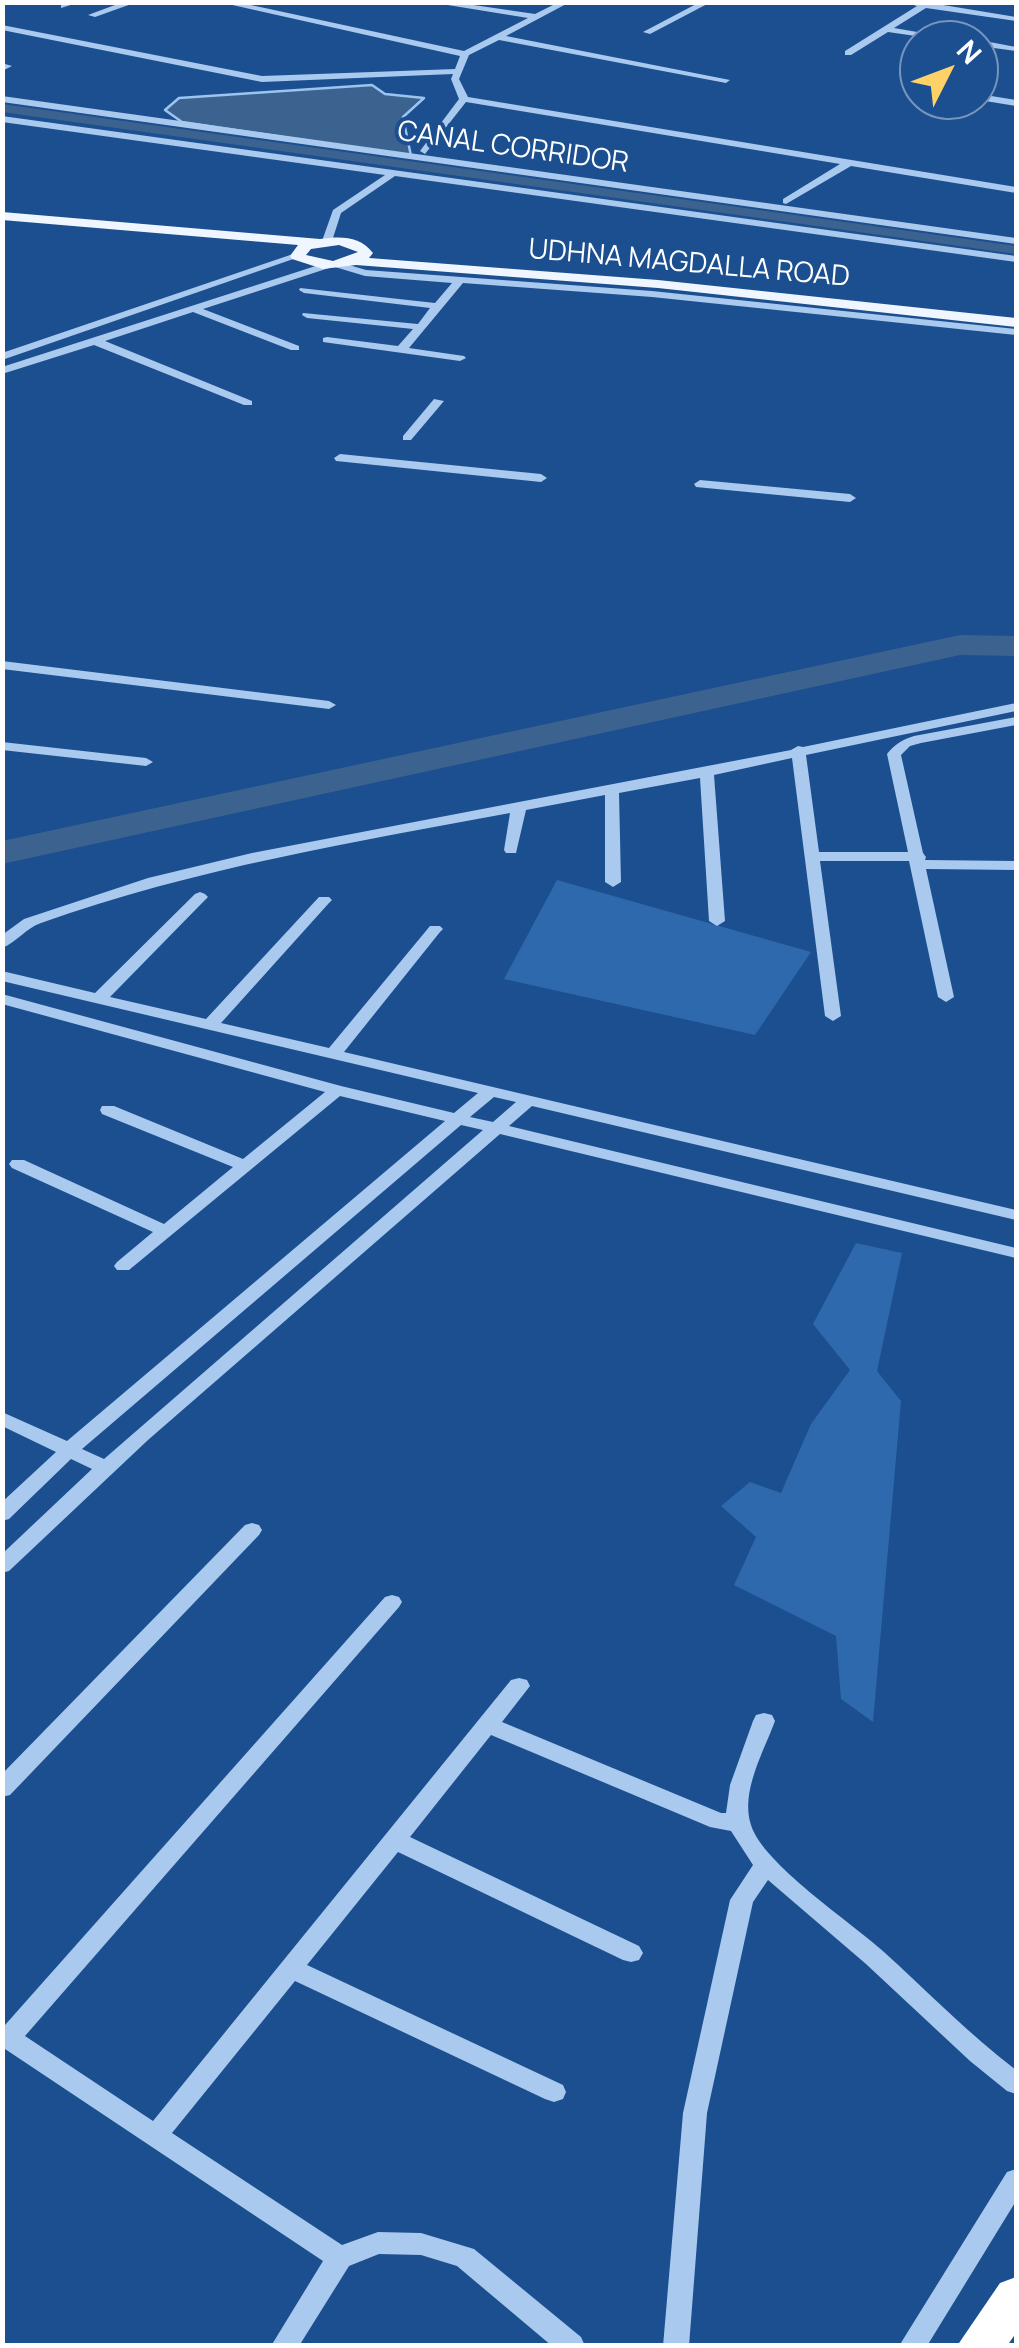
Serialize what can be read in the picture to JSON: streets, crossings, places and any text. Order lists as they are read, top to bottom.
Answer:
{
  "streets": {
    "main road": ["UDHNA MAGDALLA ROAD"],
    "street": ["CANAL CORRIDOR"]
  },
  "north": "top right"
}
